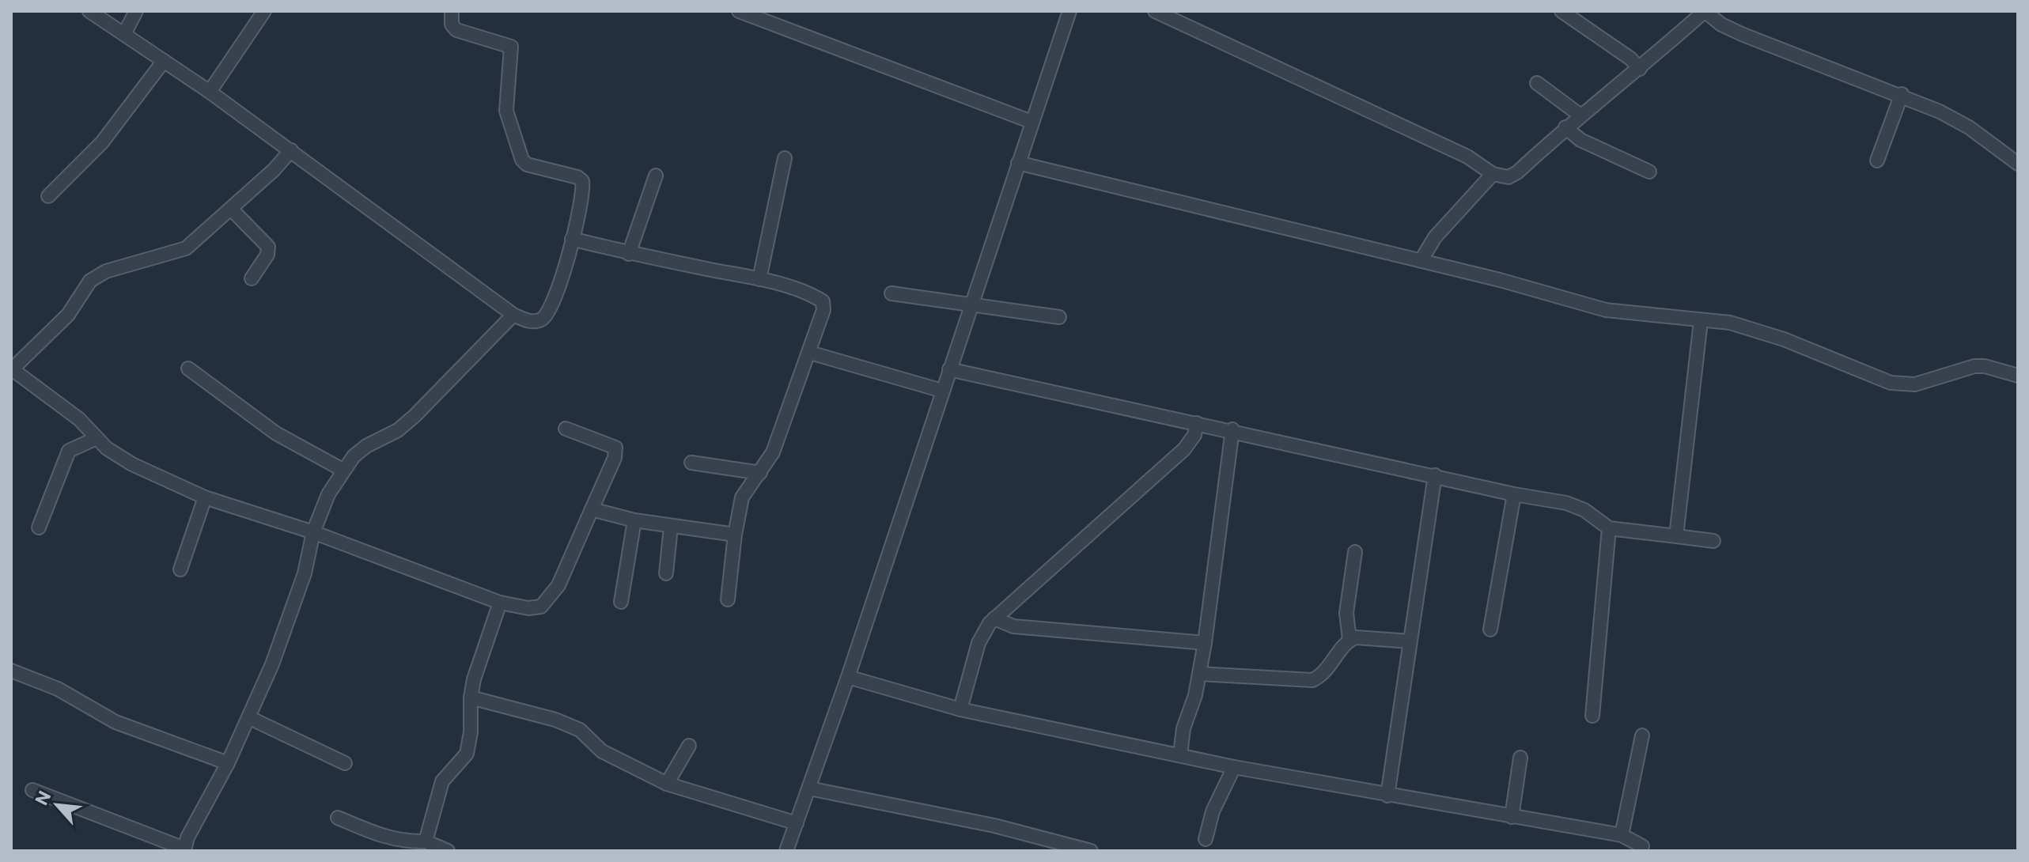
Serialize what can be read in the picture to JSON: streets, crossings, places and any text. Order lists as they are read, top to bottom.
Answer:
{
  "north": "top left"
}
